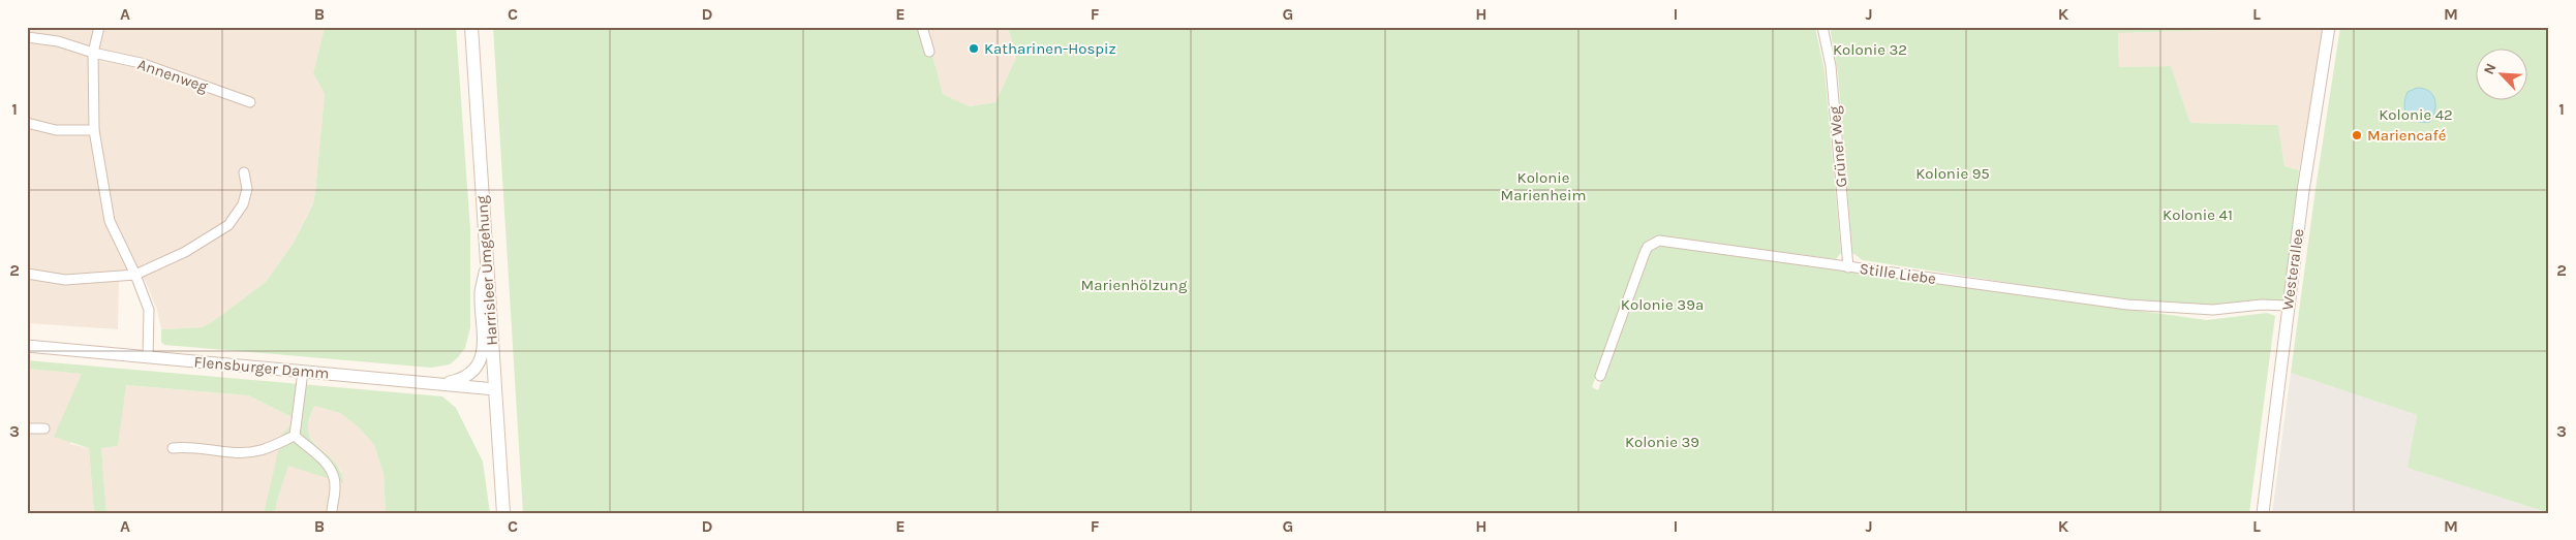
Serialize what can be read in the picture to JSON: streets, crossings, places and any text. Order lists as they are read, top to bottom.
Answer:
{
  "streets": {
    "main road": ["Harrisleer Umgehung"],
    "street": [
      "Annenweg",
      "Grüner Weg",
      "Westerallee",
      "Stille Liebe",
      "Flensburger Damm"
    ]
  },
  "crossings": [
    ["Grüner Weg", "Stille Liebe"],
    ["Westerallee", "Stille Liebe"],
    ["Harrisleer Umgehung", "Flensburger Damm"]
  ],
  "parks": [
    "Kolonie 32",
    "Kolonie 42",
    "Kolonie 95",
    "Kolonie Marienheim",
    "Kolonie 41",
    "Marienhölzung",
    "Kolonie 39a",
    "Kolonie 39"
  ],
  "places": ["Katharinen-Hospiz", "Mariencafé"],
  "north": "top left",
  "grid": {
    "columns": [
      "A",
      "B",
      "C",
      "D",
      "E",
      "F",
      "G",
      "H",
      "I",
      "J",
      "K",
      "L",
      "M"
    ],
    "rows": ["1", "2", "3"]
  }
}
